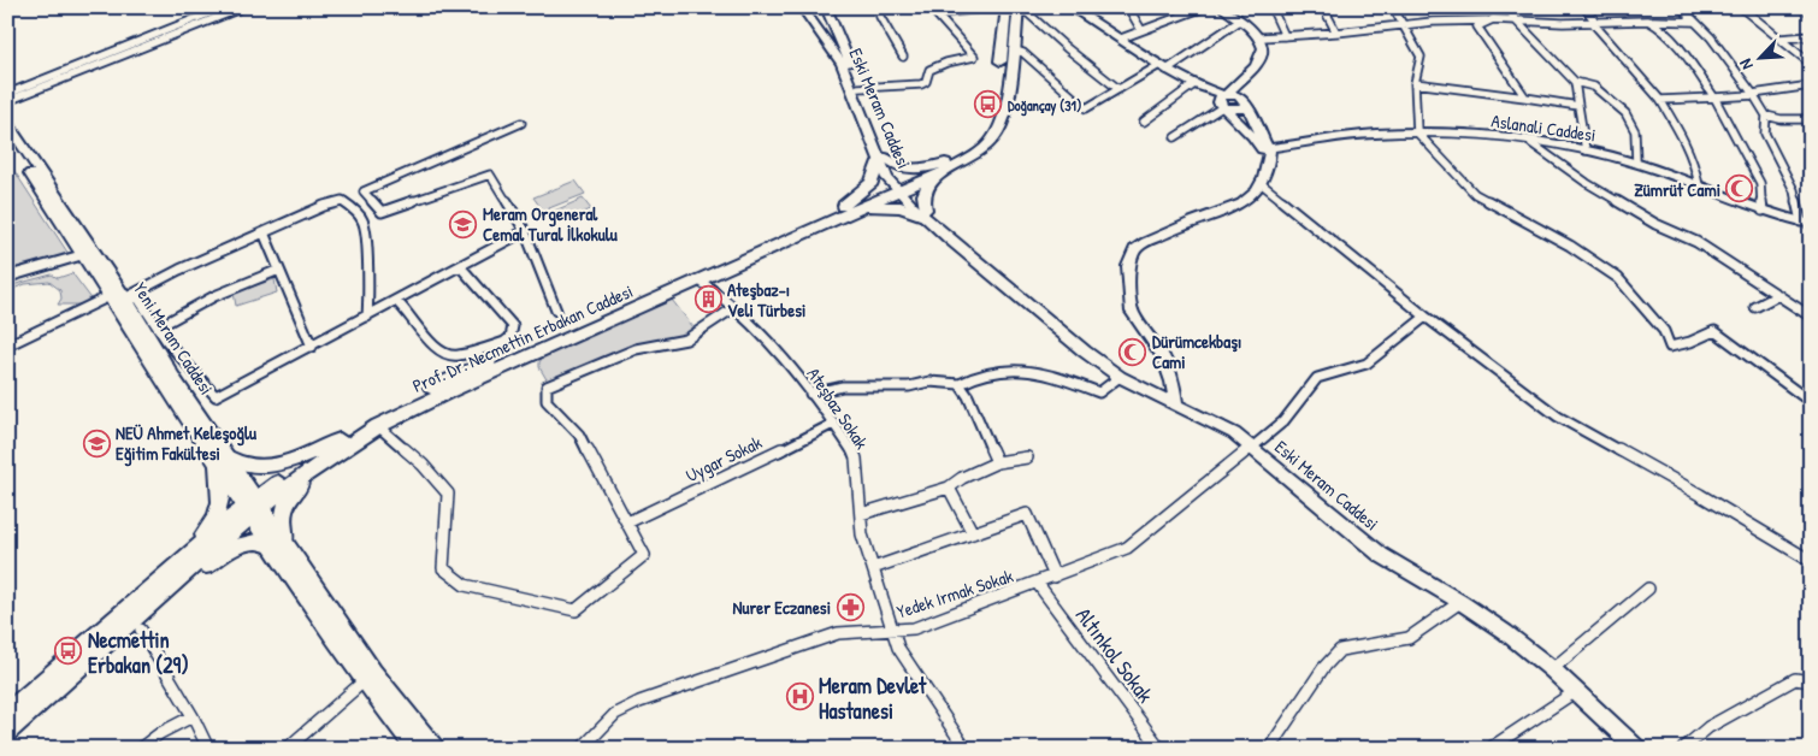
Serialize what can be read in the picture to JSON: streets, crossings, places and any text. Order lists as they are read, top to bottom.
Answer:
{
  "streets": {
    "main road": ["Prof. Dr. Necmettin Erbakan Caddesi"],
    "street": [
      "Eski Meram Caddesi",
      "Aslanali Caddesi",
      "Yeni Meram Caddesi",
      "Ateşbaz Sokak",
      "Uygar Sokak",
      "Yedek Irmak Sokak",
      "Altınkol Sokak"
    ]
  },
  "crossings": [
    ["Eski Meram Caddesi", "Prof. Dr. Necmettin Erbakan Caddesi"],
    ["Eski Meram Caddesi", "Yedek Irmak Sokak"],
    ["Yeni Meram Caddesi", "Prof. Dr. Necmettin Erbakan Caddesi"],
    ["Prof. Dr. Necmettin Erbakan Caddesi", "Ateşbaz Sokak"],
    ["Ateşbaz Sokak", "Uygar Sokak"],
    ["Ateşbaz Sokak", "Yedek Irmak Sokak"],
    ["Yedek Irmak Sokak", "Altınkol Sokak"]
  ],
  "places": {
    "bus stop": ["Doğançay (31)", "Necmettin Erbakan (29)"],
    "mosque": ["Zümrüt Cami", "Dürümcekbaşı Cami"],
    "school or university": ["Meram Orgeneral Cemal Tural İlkokulu", "NEÜ Ahmet Keleşoğlu Eğitim Fakültesi"],
    "building": ["Ateşbaz-ı Veli Türbesi"],
    "pharmacy": ["Nurer Eczanesi"],
    "hospital": ["Meram Devlet Hastanesi"]
  },
  "north": "bottom left"
}
